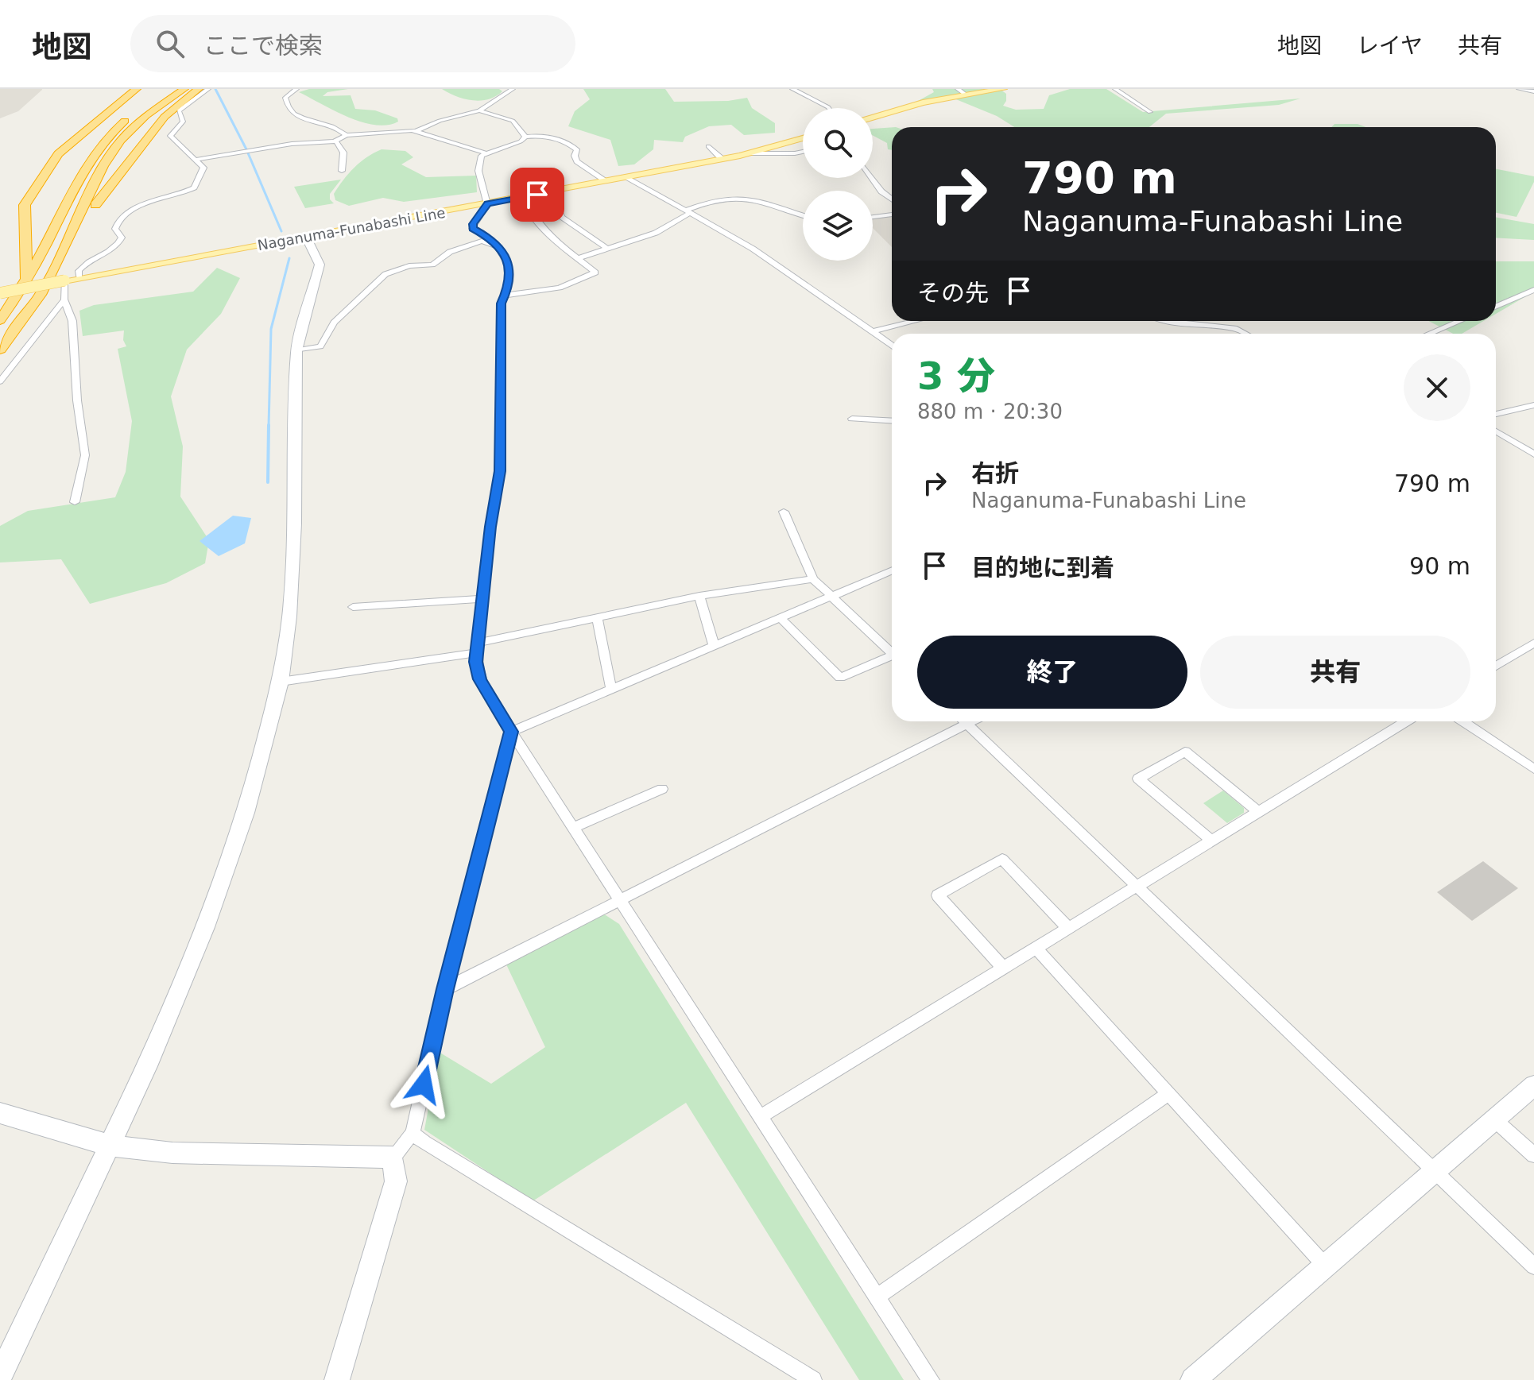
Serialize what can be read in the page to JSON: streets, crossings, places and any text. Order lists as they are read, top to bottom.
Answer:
{
  "streets": {
    "main road": ["Naganuma-Funabashi Line"]
  },
  "page": {
    "header": "地図",
    "search": "ここで検索",
    "nav": ["地図", "レイヤ", "共有"],
    "turn": ["790 m", "Naganuma-Funabashi Line"],
    "then": "その先",
    "heading": ["3 分", "880 m · 20:30"],
    "list": [
      {
        "name": "右折",
        "note": "Naganuma-Funabashi Line",
        "value": "790 m"
      },
      {
        "name": "目的地に到着",
        "value": "90 m"
      }
    ],
    "buttons": ["終了", "共有"]
  }
}
